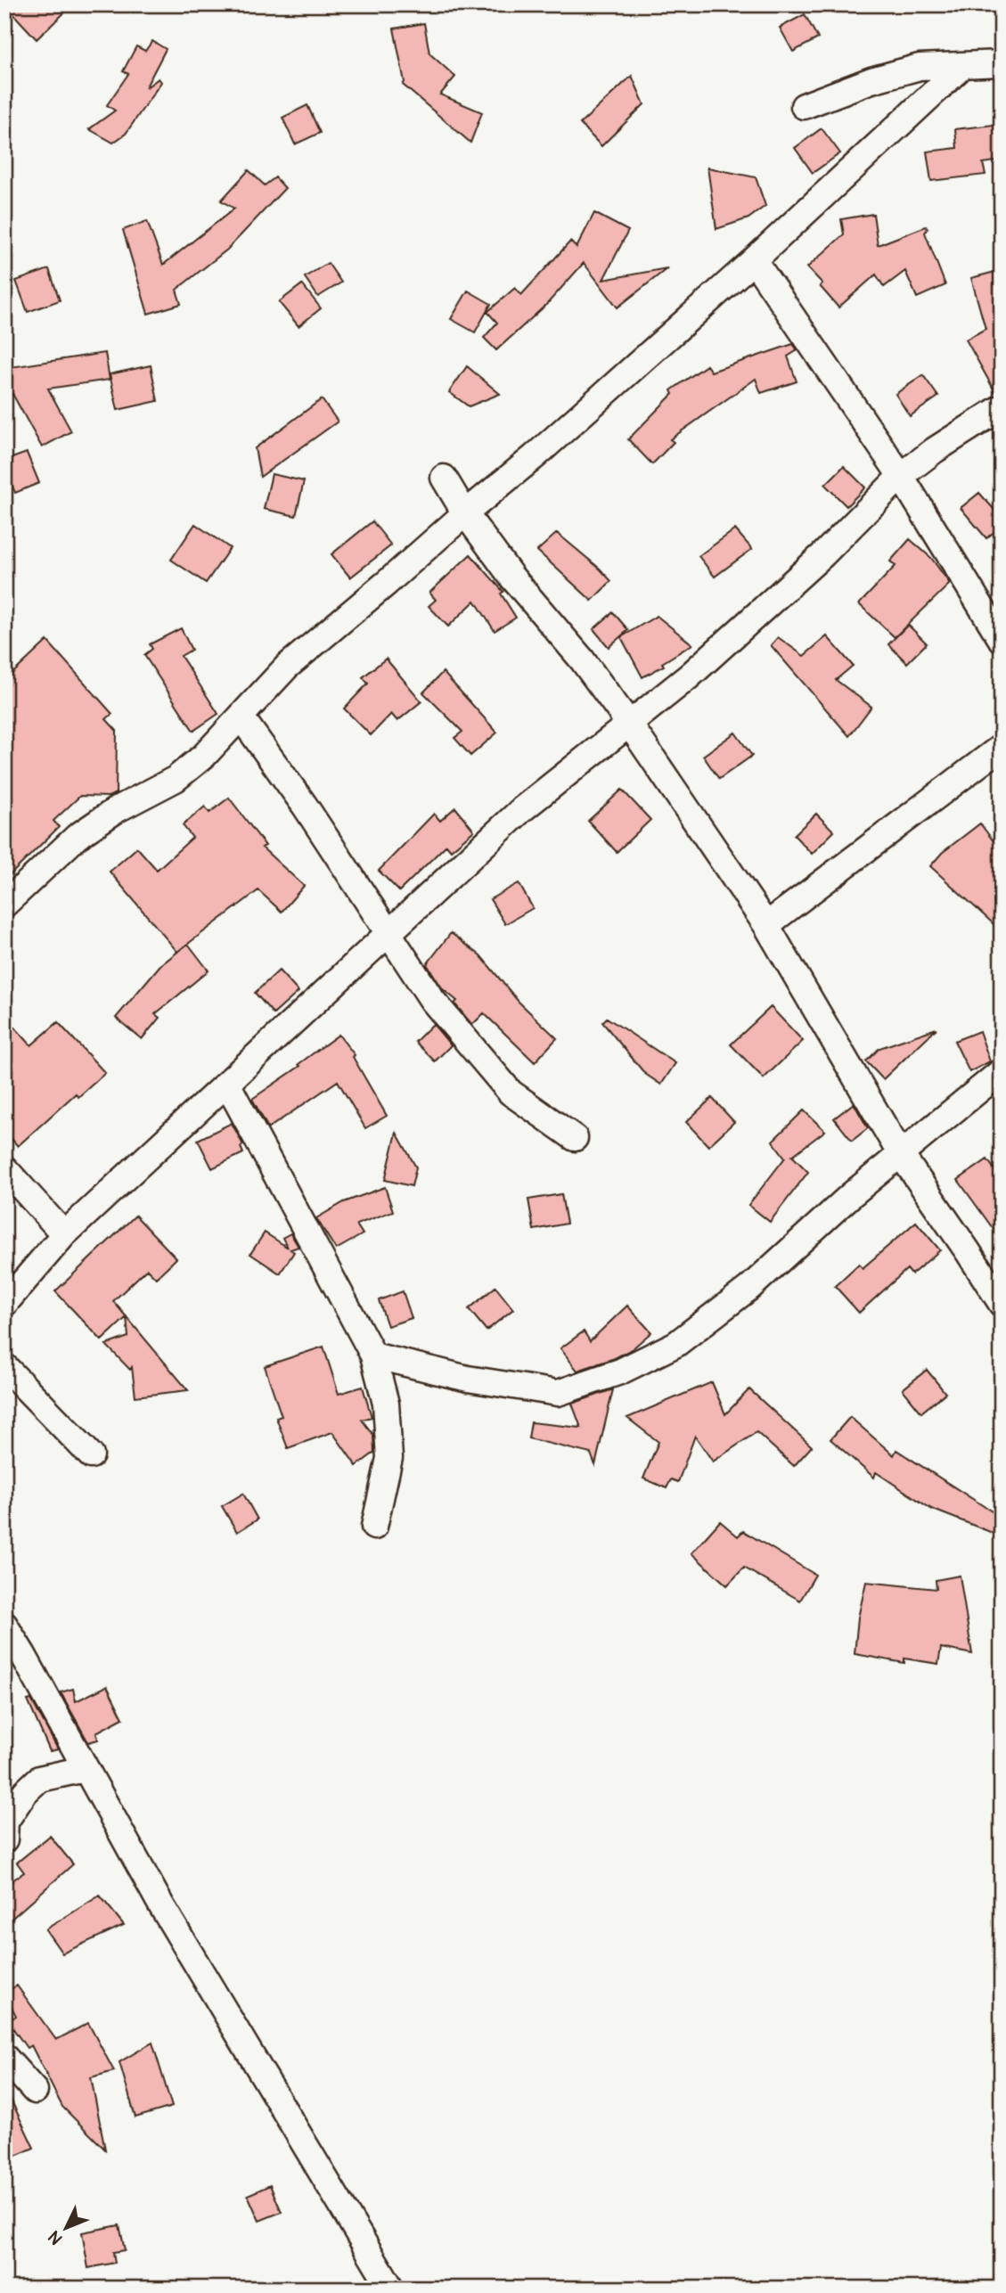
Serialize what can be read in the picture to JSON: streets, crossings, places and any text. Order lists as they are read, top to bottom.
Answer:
{
  "north": "bottom left"
}
